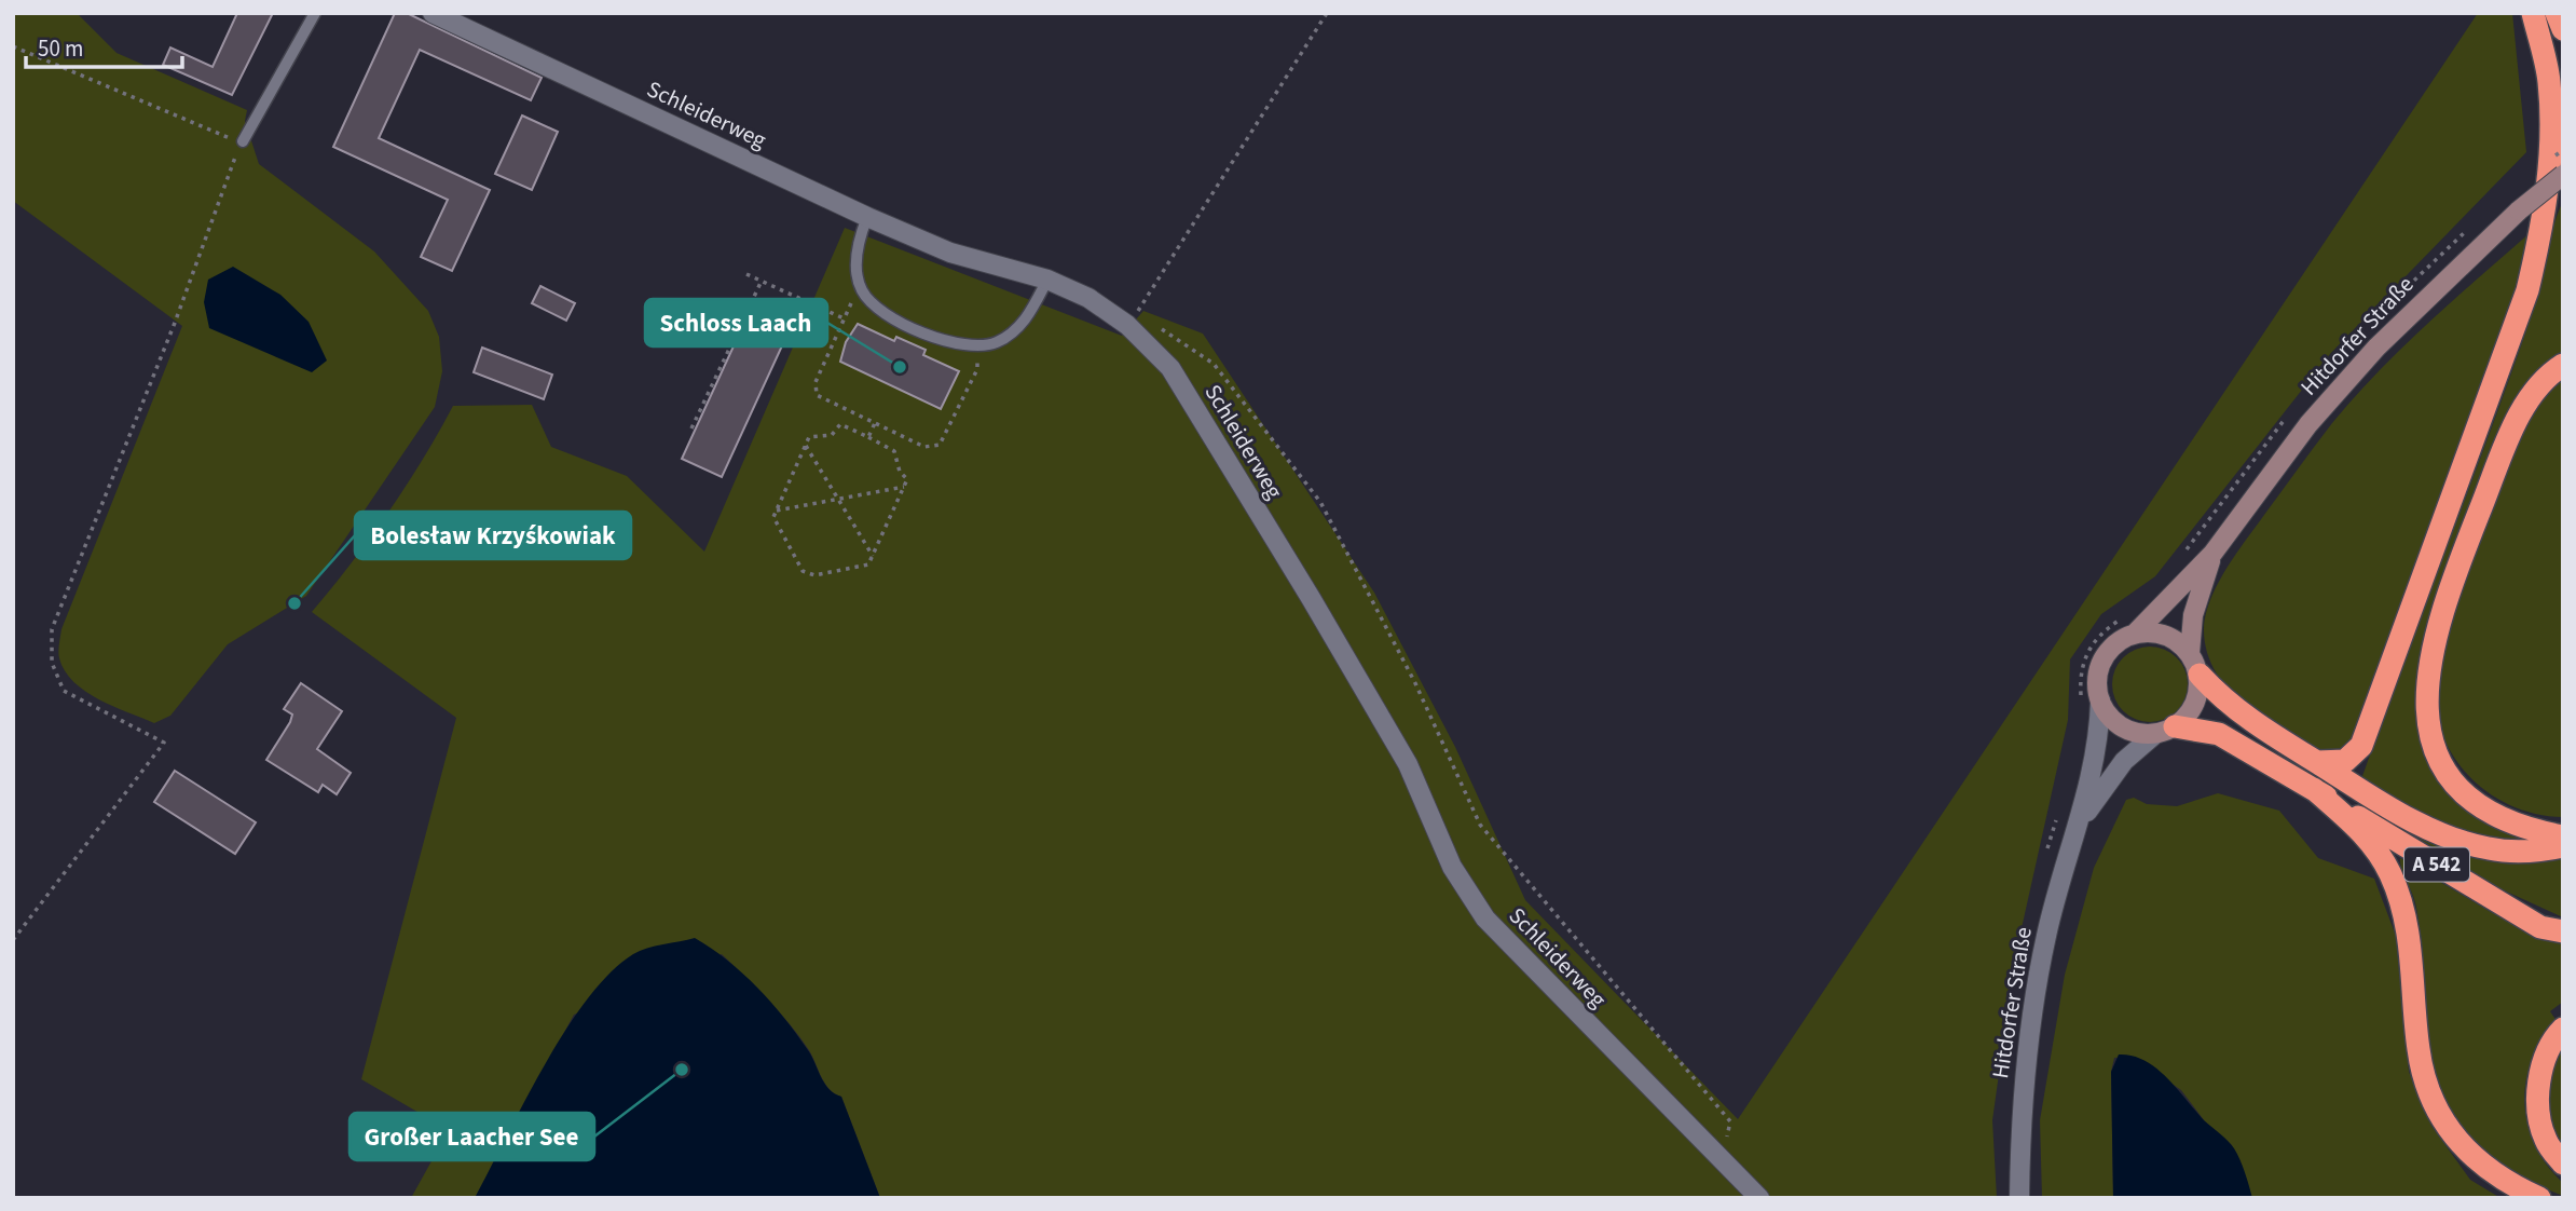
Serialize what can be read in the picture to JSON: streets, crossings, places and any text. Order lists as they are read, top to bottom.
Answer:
{
  "streets": {
    "highway": ["A 542"],
    "main road": ["Hitdorfer Straße"],
    "street": ["Schleiderweg"]
  },
  "crossings": [
    ["Hitdorfer Straße", "A 542"]
  ],
  "places": ["Schloss Laach", "Bolesław Krzyśkowiak", "Großer Laacher See"],
  "scale_bar": "50 m"
}
